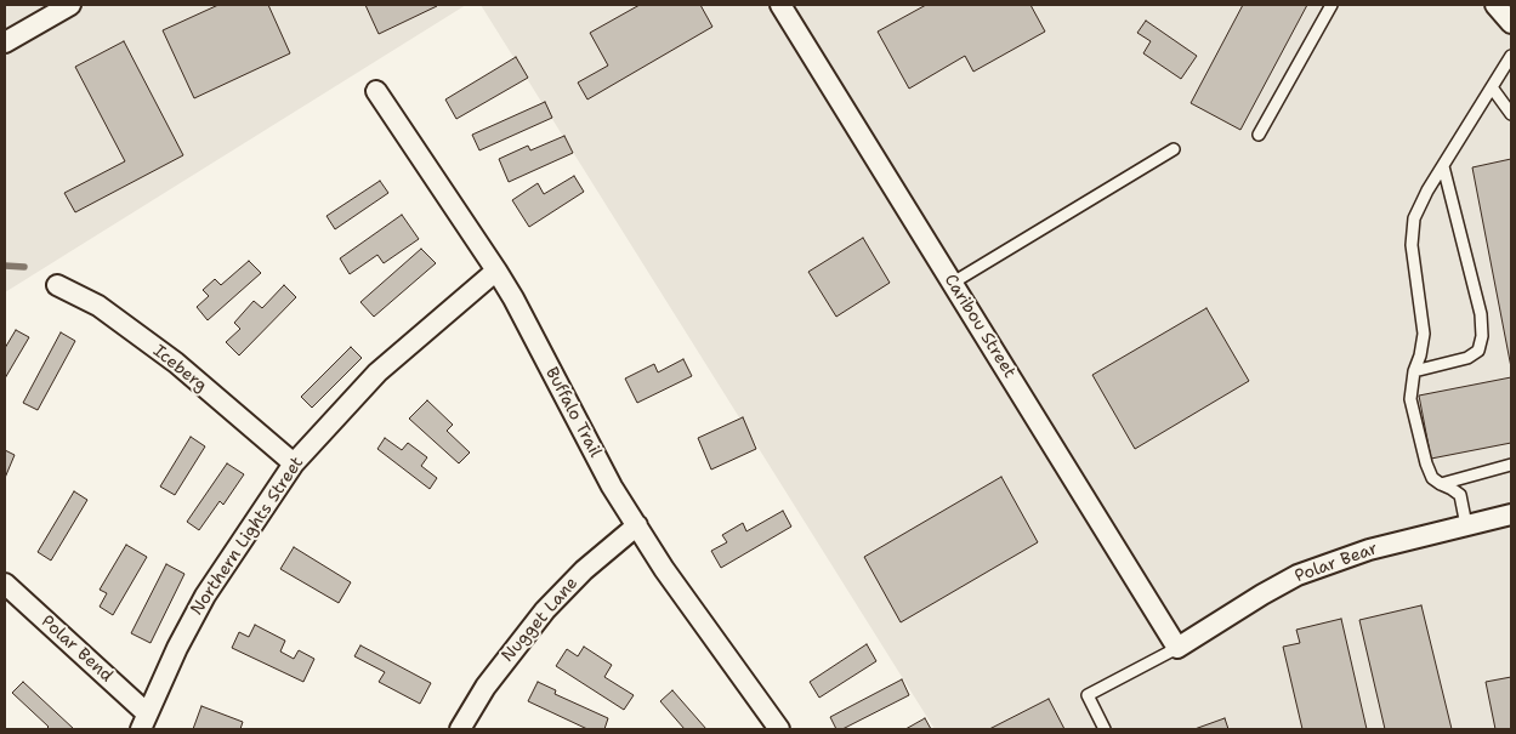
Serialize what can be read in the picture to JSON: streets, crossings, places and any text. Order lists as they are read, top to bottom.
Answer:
{
  "streets": {
    "street": [
      "Caribou Street",
      "Iceberg",
      "Buffalo Trail",
      "Northern Lights Street",
      "Polar Bear",
      "Nugget Lane",
      "Polar Bend"
    ]
  },
  "crossings": [
    ["Caribou Street", "Polar Bear"],
    ["Iceberg", "Northern Lights Street"],
    ["Buffalo Trail", "Northern Lights Street"],
    ["Buffalo Trail", "Nugget Lane"],
    ["Northern Lights Street", "Polar Bend"]
  ]
}
